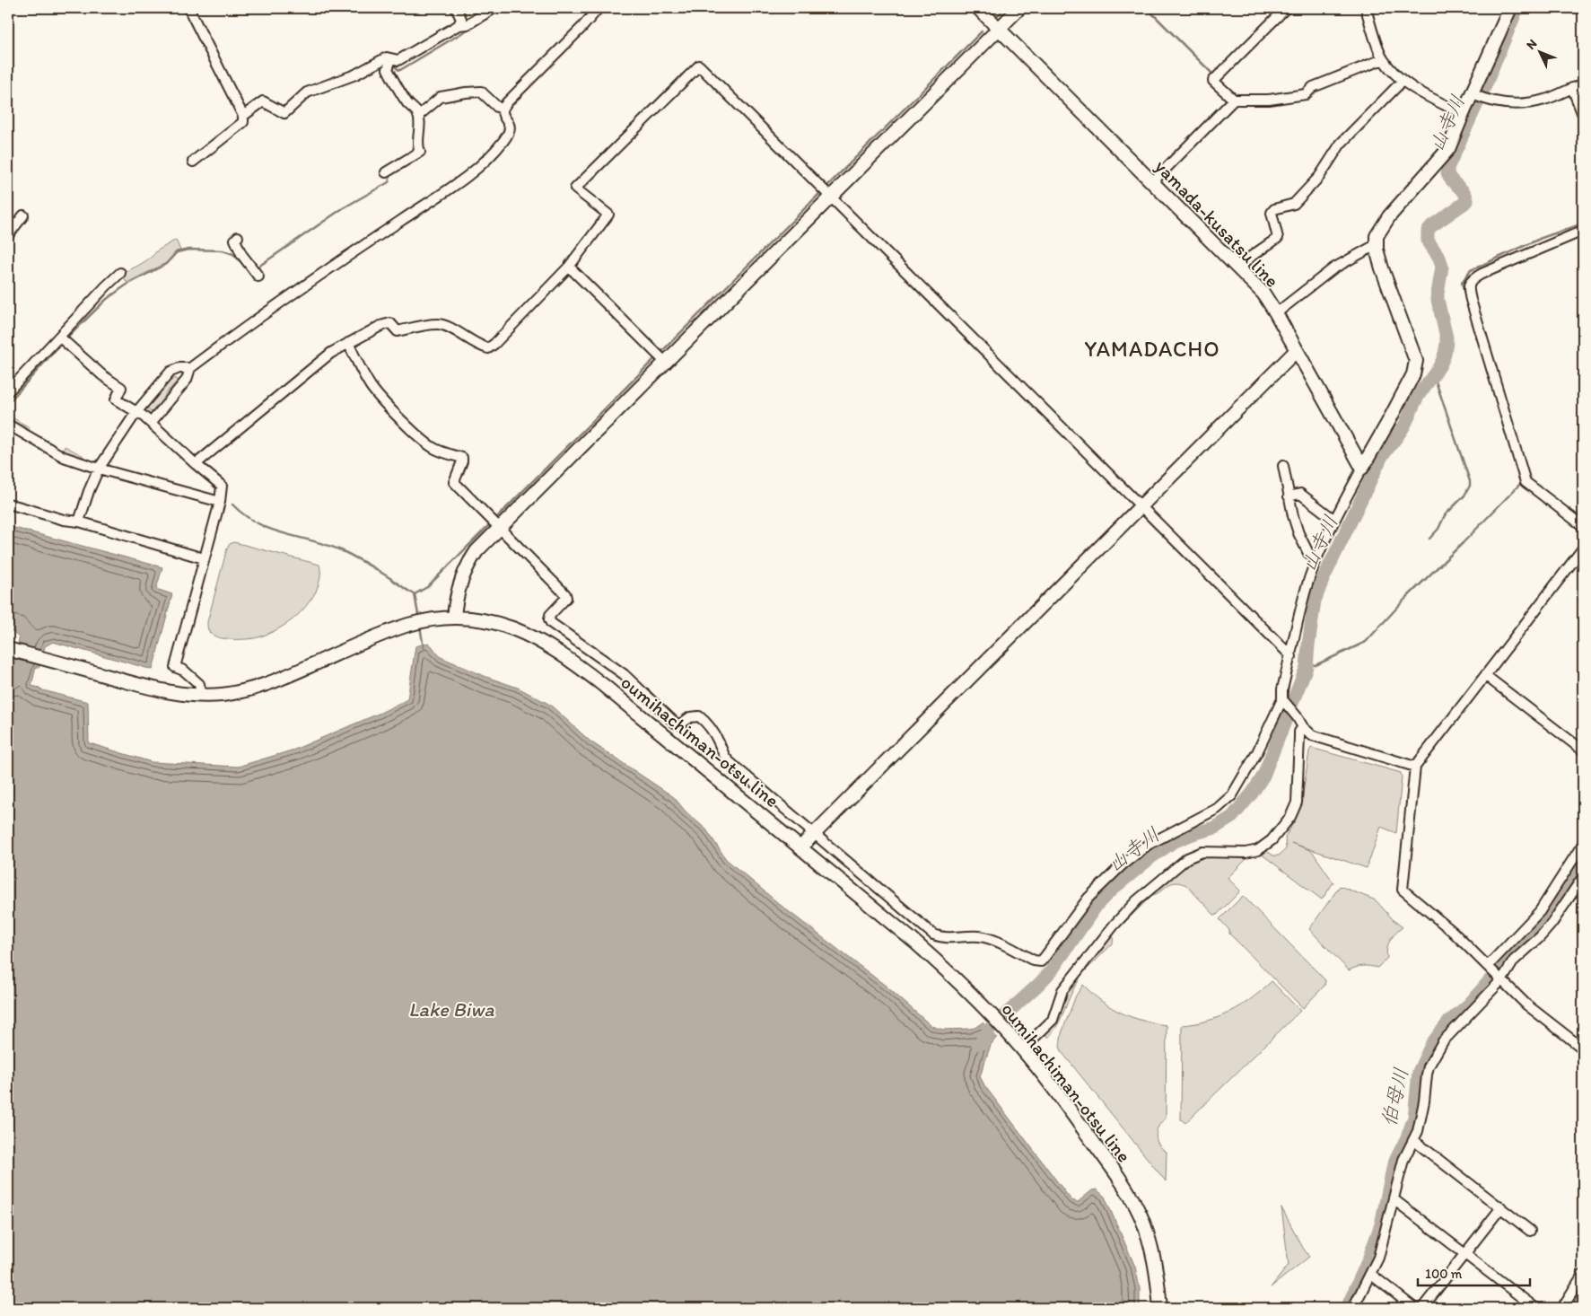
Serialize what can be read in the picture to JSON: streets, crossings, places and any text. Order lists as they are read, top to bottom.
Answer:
{
  "streets": {
    "main road": ["yamada-kusatsu line", "oumihachiman-otsu line"]
  },
  "districts": ["YAMADACHO"],
  "water": ["山寺川", "Lake Biwa", "伯母川"],
  "scale_bar": "100 m",
  "north": "top left"
}
